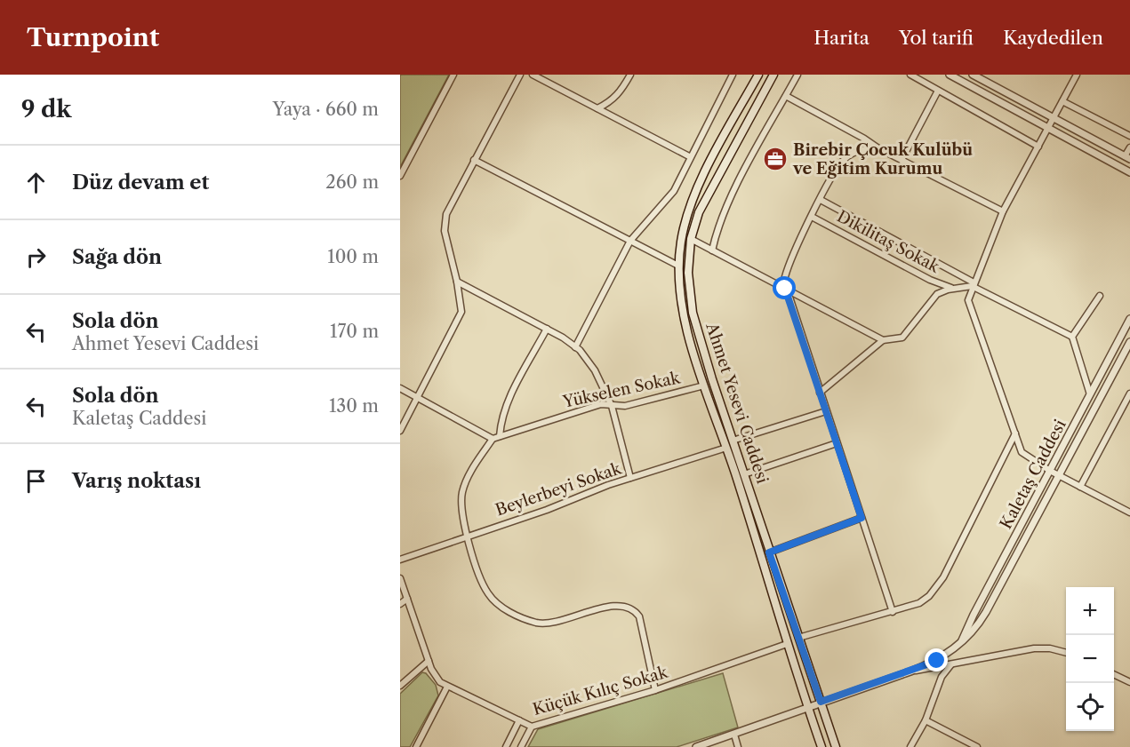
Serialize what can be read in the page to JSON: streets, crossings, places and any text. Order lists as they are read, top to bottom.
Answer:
{
  "streets": {
    "main road": ["Ahmet Yesevi Caddesi"],
    "street": [
      "Dikilitaş Sokak",
      "Yükselen Sokak",
      "Kaletaş Caddesi",
      "Beylerbeyi Sokak",
      "Küçük Kılıç Sokak"
    ]
  },
  "crossings": [
    ["Yükselen Sokak", "Ahmet Yesevi Caddesi"],
    ["Ahmet Yesevi Caddesi", "Kaletaş Caddesi"],
    ["Ahmet Yesevi Caddesi", "Beylerbeyi Sokak"],
    ["Ahmet Yesevi Caddesi", "Küçük Kılıç Sokak"]
  ],
  "places": {
    "office": ["Birebir Çocuk Kulübü ve Eğitim Kurumu"]
  },
  "page": {
    "header": "Turnpoint",
    "nav": ["Harita", "Yol tarifi", "Kaydedilen"],
    "heading": ["9 dk", "Yaya · 660 m"],
    "list": [
      ["Düz devam et", "260 m"],
      ["Sağa dön", "100 m"],
      ["Sola dön", "Ahmet Yesevi Caddesi", "170 m"],
      ["Sola dön", "Kaletaş Caddesi", "130 m"],
      "Varış noktası"
    ],
    "map_buttons": ["+", "−"]
  }
}
